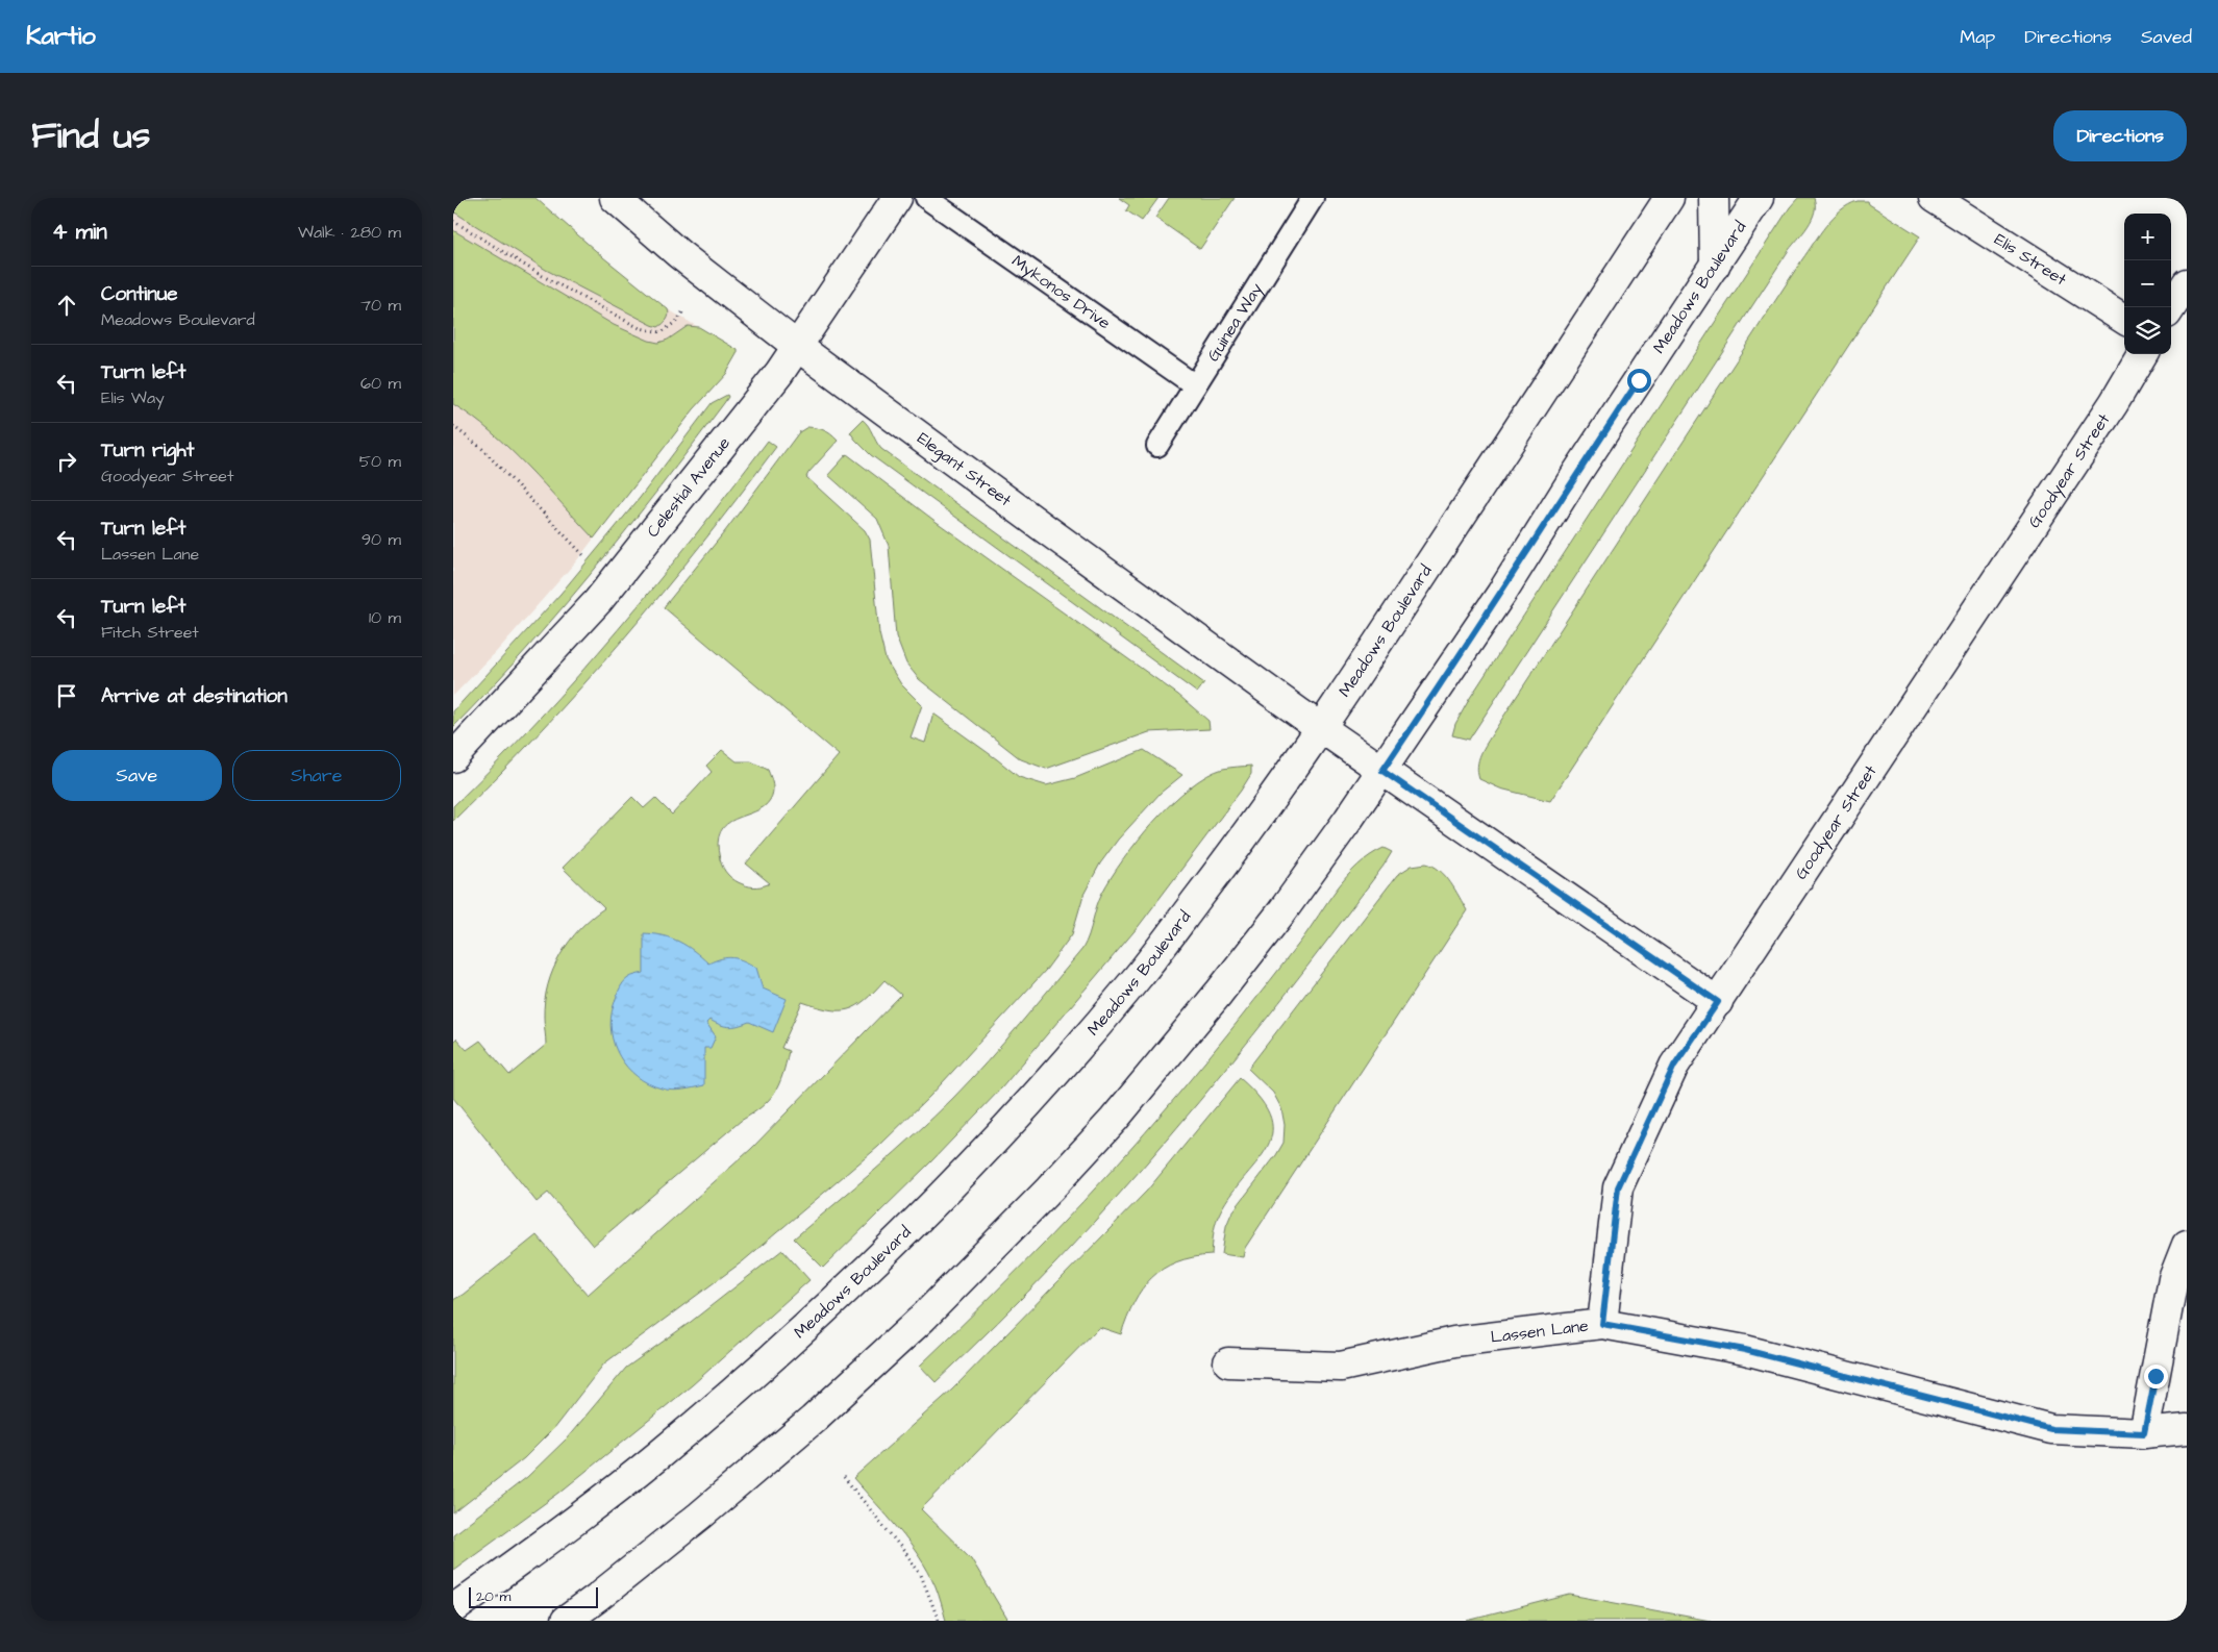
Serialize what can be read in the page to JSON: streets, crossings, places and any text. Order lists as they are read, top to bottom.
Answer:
{
  "streets": {
    "street": [
      "Elis Street",
      "Meadows Boulevard",
      "Elegant Street",
      "Goodyear Street",
      "Celestial Avenue",
      "Lassen Lane"
    ],
    "lane": ["Mykonos Drive", "Guinea Way"]
  },
  "crossings": [
    ["Meadows Boulevard", "Elegant Street"],
    ["Mykonos Drive", "Guinea Way"],
    ["Elegant Street", "Goodyear Street"],
    ["Elegant Street", "Celestial Avenue"],
    ["Goodyear Street", "Lassen Lane"]
  ],
  "scale_bar": "20 m",
  "page": {
    "header": "Kartio",
    "nav": ["Map", "Directions", "Saved"],
    "title": "Find us",
    "buttons": [
      "Directions",
      ["Save", "Share"]
    ],
    "heading": ["4 min", "Walk · 280 m"],
    "map_buttons": ["+", "−"],
    "list": [
      ["Continue", "Meadows Boulevard", "70 m"],
      ["Turn left", "Elis Way", "60 m"],
      ["Turn right", "Goodyear Street", "50 m"],
      ["Turn left", "Lassen Lane", "90 m"],
      ["Turn left", "Fitch Street", "10 m"],
      "Arrive at destination"
    ],
    "scale": "20 m"
  }
}
